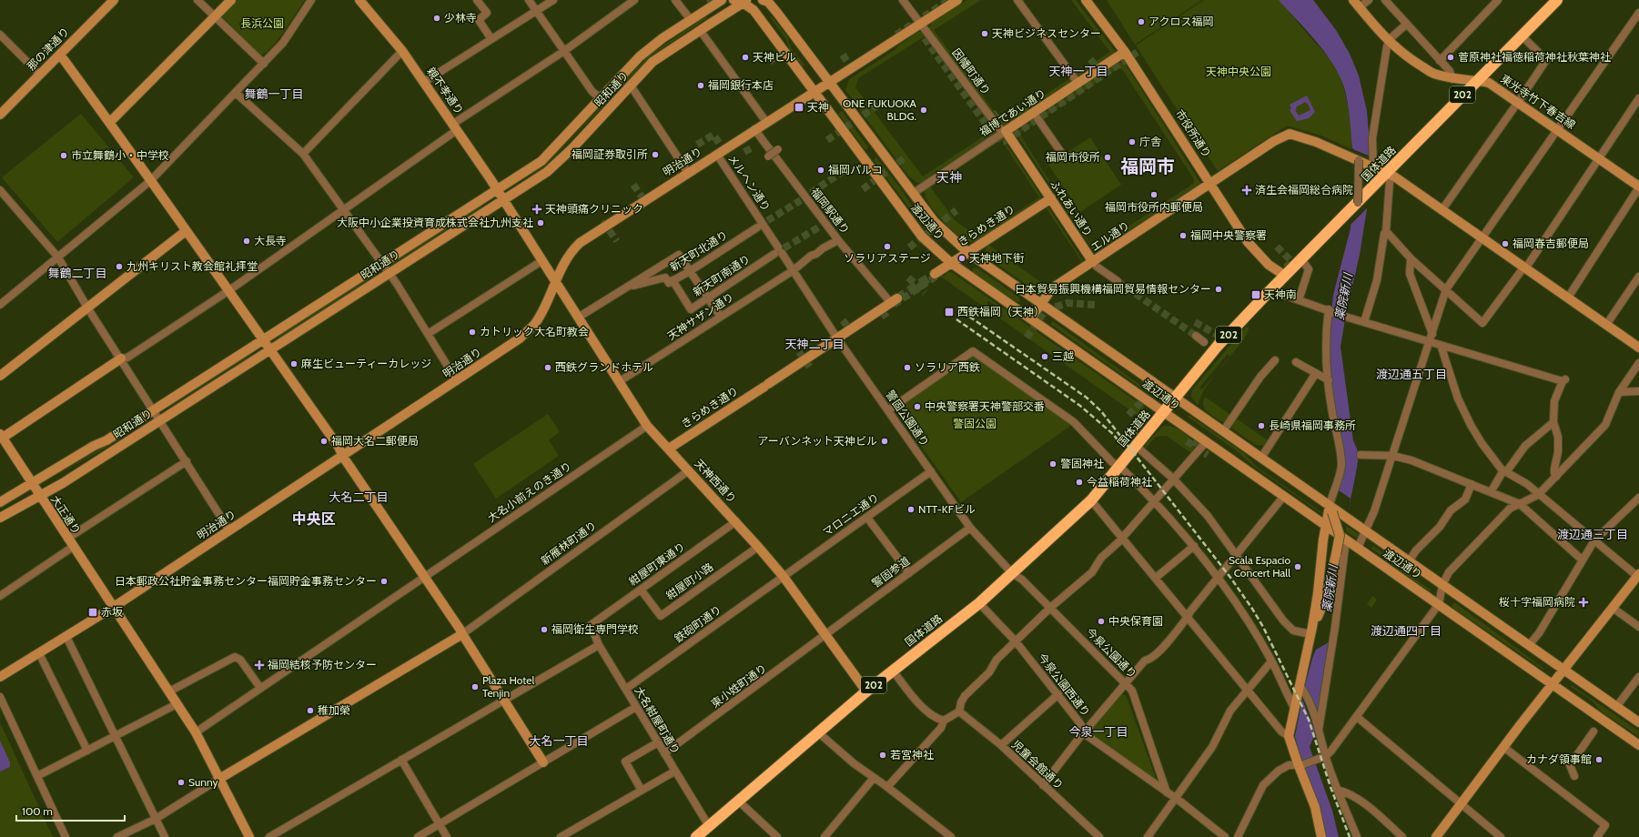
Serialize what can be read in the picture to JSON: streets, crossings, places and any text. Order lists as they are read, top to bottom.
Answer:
{
  "streets": {
    "highway": ["202", "国体道路"],
    "street": [
      "那の津通り",
      "因幡町通り",
      "昭和通り",
      "親不孝通り",
      "東光寺竹下春吉線",
      "福博であい通り",
      "市役所通り",
      "明治通り",
      "メルヘン通り",
      "ふれあい通り",
      "福岡駅通り",
      "渡辺通り",
      "きらめき通り",
      "エル通り",
      "新天町北通り",
      "新天町南通り",
      "天神サザン通り",
      "警固公園通り",
      "天神西通り",
      "大名小前えのき通り",
      "大正通り",
      "マロニエ通り",
      "新雁林町通り",
      "紺屋町東通り",
      "警固参道",
      "紺屋町小路",
      "鉄砲町通り",
      "今泉公園通り",
      "今泉公園西通り",
      "東小姓町通り",
      "大名紺屋町通り",
      "児童会館通り"
    ]
  },
  "crossings": [
    ["因幡町通り", "福博であい通り"],
    ["因幡町通り", "明治通り"],
    ["因幡町通り", "ふれあい通り"],
    ["昭和通り", "親不孝通り"],
    ["昭和通り", "渡辺通り"],
    ["昭和通り", "大正通り"],
    ["親不孝通り", "天神西通り"],
    ["東光寺竹下春吉線", "国体道路"],
    ["福博であい通り", "市役所通り"],
    ["福博であい通り", "ふれあい通り"],
    ["福博であい通り", "渡辺通り"],
    ["市役所通り", "国体道路"],
    ["市役所通り", "エル通り"],
    ["明治通り", "メルヘン通り"],
    ["明治通り", "福岡駅通り"],
    ["明治通り", "渡辺通り"],
    ["明治通り", "天神西通り"],
    ["明治通り", "大正通り"],
    ["国体道路", "渡辺通り"],
    ["国体道路", "警固公園通り"],
    ["国体道路", "天神西通り"],
    ["国体道路", "今泉公園通り"],
    ["国体道路", "今泉公園西通り"],
    ["国体道路", "大名紺屋町通り"],
    ["メルヘン通り", "新天町北通り"],
    ["メルヘン通り", "新天町南通り"],
    ["メルヘン通り", "警固公園通り"],
    ["ふれあい通り", "きらめき通り"],
    ["ふれあい通り", "エル通り"],
    ["福岡駅通り", "きらめき通り"],
    ["福岡駅通り", "天神サザン通り"],
    ["渡辺通り", "きらめき通り"],
    ["渡辺通り", "エル通り"],
    ["きらめき通り", "警固公園通り"],
    ["きらめき通り", "天神西通り"],
    ["新天町北通り", "新天町南通り"],
    ["新天町南通り", "警固公園通り"],
    ["天神サザン通り", "警固公園通り"],
    ["天神サザン通り", "天神西通り"],
    ["警固公園通り", "マロニエ通り"],
    ["警固公園通り", "警固参道"],
    ["警固公園通り", "今泉公園通り"],
    ["天神西通り", "大名小前えのき通り"],
    ["天神西通り", "マロニエ通り"],
    ["天神西通り", "新雁林町通り"],
    ["天神西通り", "紺屋町東通り"],
    ["天神西通り", "警固参道"],
    ["天神西通り", "紺屋町小路"],
    ["天神西通り", "鉄砲町通り"],
    ["天神西通り", "東小姓町通り"],
    ["大名小前えのき通り", "大正通り"],
    ["マロニエ通り", "鉄砲町通り"],
    ["紺屋町東通り", "紺屋町小路"],
    ["紺屋町東通り", "大名紺屋町通り"],
    ["警固参道", "東小姓町通り"],
    ["鉄砲町通り", "大名紺屋町通り"],
    ["今泉公園通り", "今泉公園西通り"],
    ["東小姓町通り", "大名紺屋町通り"]
  ],
  "districts": [
    "天神一丁目",
    "舞鶴一丁目",
    "福岡市",
    "天神",
    "舞鶴二丁目",
    "天神二丁目",
    "渡辺通五丁目",
    "大名二丁目",
    "中央区",
    "渡辺通三丁目",
    "渡辺通四丁目",
    "今泉一丁目",
    "大名一丁目"
  ],
  "water": ["薬院新川"],
  "parks": ["長浜公園", "天神中央公園", "警固公園"],
  "places": {
    "other": [
      "少林寺",
      "アクロス福岡",
      "天神ビジネスセンター",
      "天神ビル",
      "菅原神社福徳稲荷神社秋葉神社",
      "福岡銀行本店",
      "ONE FUKUOKA BLDG.",
      "庁舎",
      "福岡証券取引所",
      "市立舞鶴小・中学校",
      "福岡市役所",
      "福岡パルコ",
      "福岡市役所内郵便局",
      "大阪中小企業投資育成株式会社九州支社",
      "福岡中央警察署",
      "大長寺",
      "福岡春吉郵便局",
      "ソラリアステージ",
      "天神地下街",
      "九州キリスト教会館礼拝堂",
      "日本貿易振興機構福岡貿易情報センター",
      "カトリック大名町教会",
      "三越",
      "麻生ビューティーカレッジ",
      "西鉄グランドホテル",
      "ソラリア西鉄",
      "中央警察署天神警部交番",
      "長崎県福岡事務所",
      "福岡大名二郵便局",
      "アーバンネット天神ビル",
      "警固神社",
      "今益稲荷神社",
      "NTT-KFビル",
      "Scala Espacio Concert Hall",
      "日本郵政公社貯金事務センター福岡貯金事務センター",
      "中央保育園",
      "福岡衛生専門学校",
      "Plaza Hotel Tenjin",
      "稚加榮",
      "若宮神社",
      "カナダ領事館",
      "Sunny"
    ],
    "transit": [
      "天神",
      "天神南",
      "西鉄福岡（天神）",
      "赤坂"
    ],
    "health": [
      "済生会福岡総合病院",
      "天神頭痛クリニック",
      "桜十字福岡病院",
      "福岡結核予防センター"
    ]
  },
  "scale_bar": "100 m"
}
